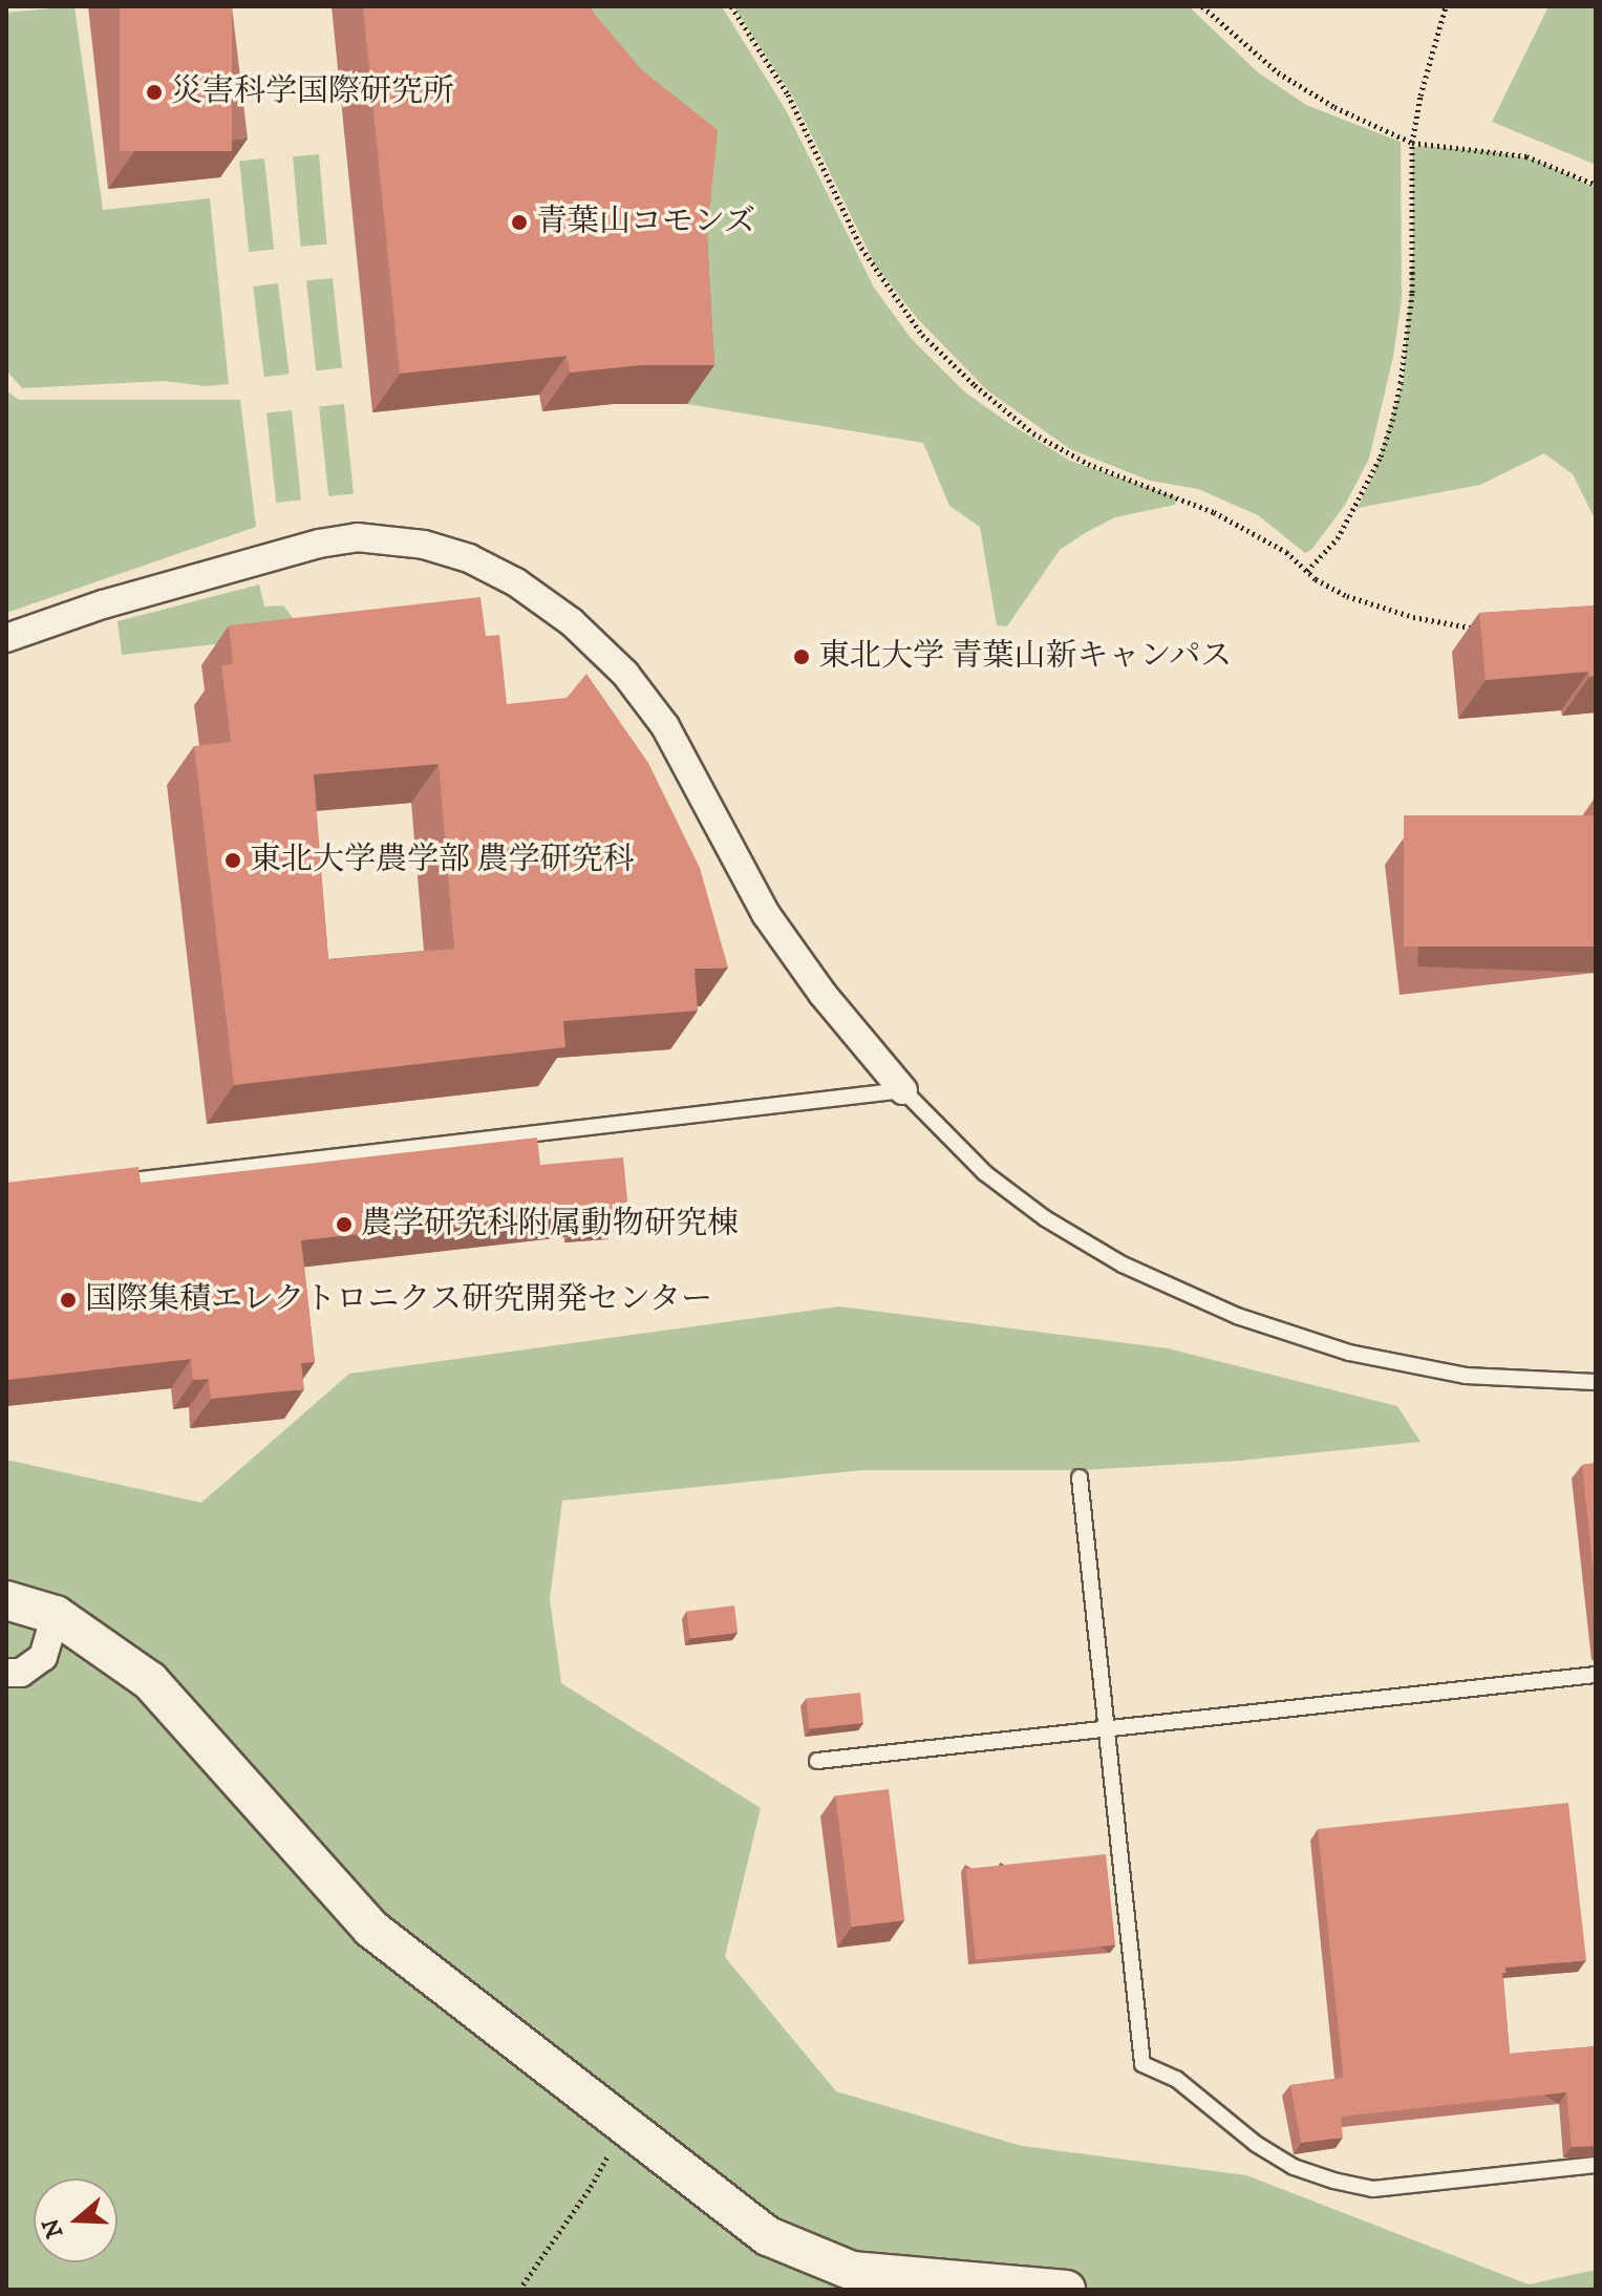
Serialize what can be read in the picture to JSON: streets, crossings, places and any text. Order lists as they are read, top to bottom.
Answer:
{
  "places": [
    "災害科学国際研究所",
    "青葉山コモンズ",
    "東北大学 青葉山新キャンパス",
    "東北大学農学部 農学研究科",
    "農学研究科附属動物研究棟",
    "国際集積エレクトロニクス研究開発センター"
  ],
  "north": "left"
}
